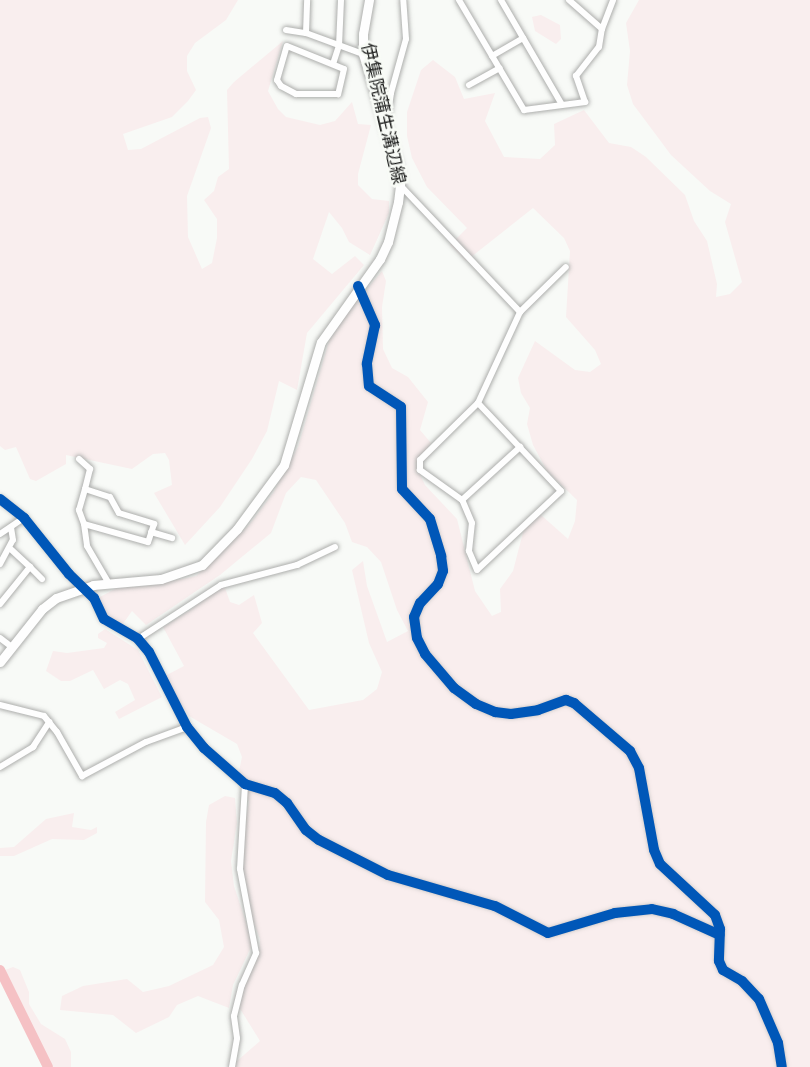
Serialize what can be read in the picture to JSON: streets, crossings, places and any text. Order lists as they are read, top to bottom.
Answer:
{
  "streets": {
    "main road": ["伊集院蒲生溝辺線"]
  }
}
